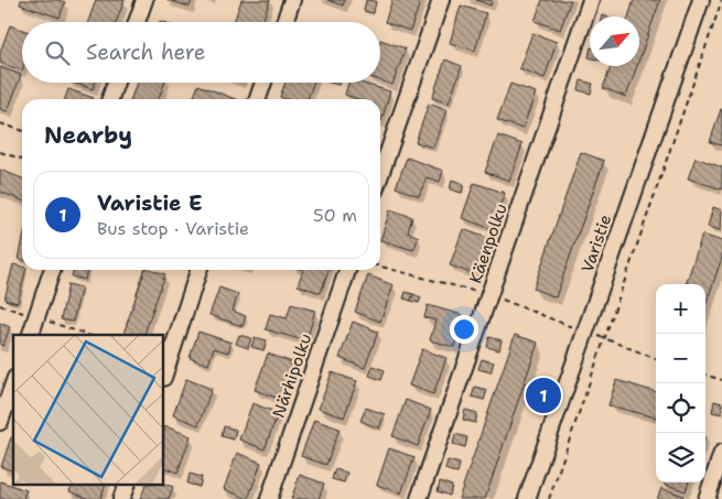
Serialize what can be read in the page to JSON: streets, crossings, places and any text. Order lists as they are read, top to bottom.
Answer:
{
  "streets": {
    "street": ["Käenpolku", "Varistie", "Närhipolku"]
  },
  "north": "top right",
  "page": {
    "search": "Search here",
    "heading": "Nearby",
    "list": [
      {
        "mark": "1",
        "name": "Varistie E",
        "note": "Bus stop · Varistie",
        "value": "50 m"
      }
    ],
    "map_buttons": ["+", "−"],
    "pins": "1"
  }
}
